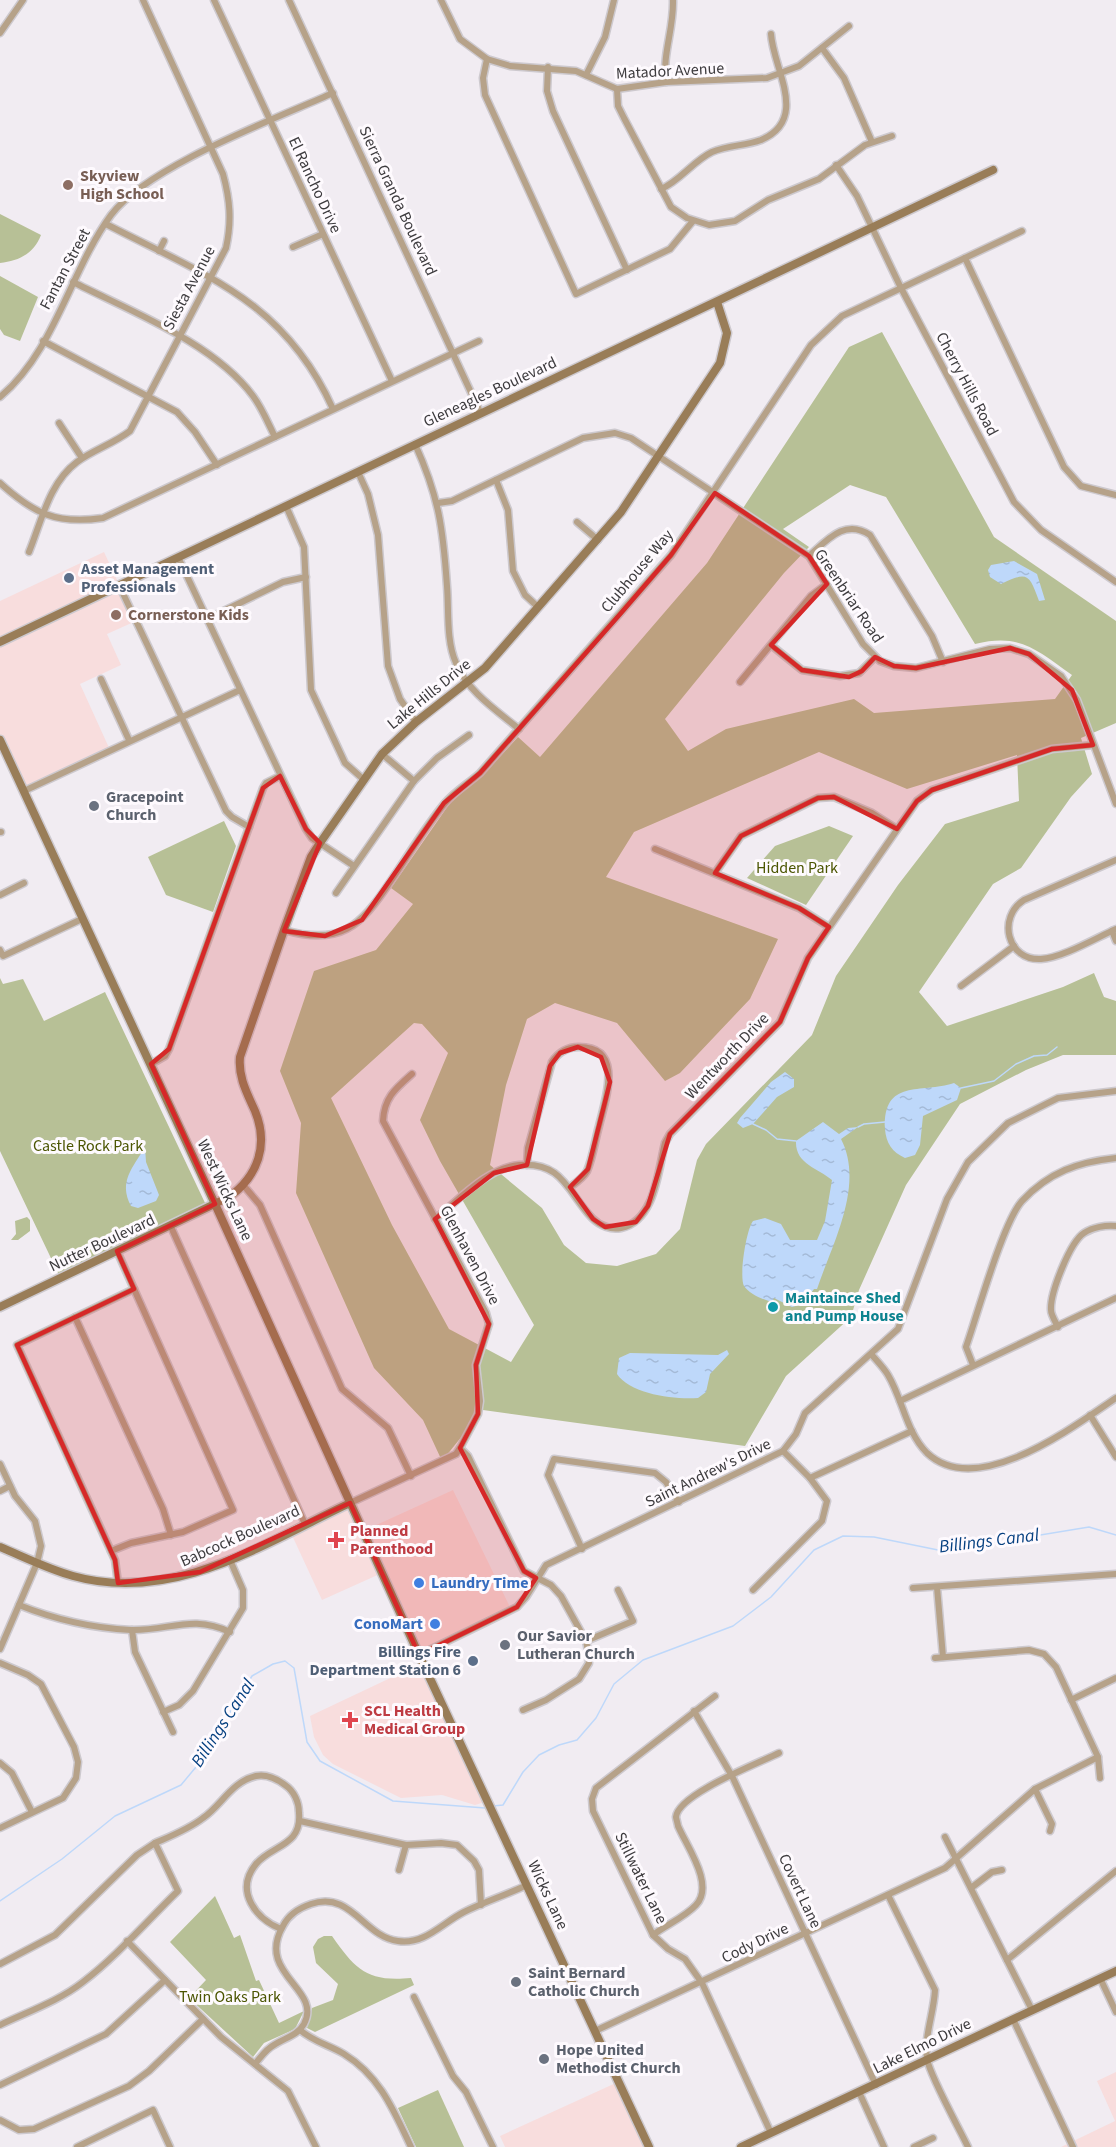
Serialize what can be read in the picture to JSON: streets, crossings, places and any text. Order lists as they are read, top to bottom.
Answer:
{
  "streets": {
    "street": [
      "Matador Avenue",
      "El Rancho Drive",
      "Sierra Granda Boulevard",
      "Fantan Street",
      "Siesta Avenue",
      "Cherry Hills Road",
      "Gleneagles Boulevard",
      "Clubhouse Way",
      "Greenbriar Road",
      "Lake Hills Drive",
      "Wentworth Drive",
      "West Wicks Lane",
      "Nutter Boulevard",
      "Glenhaven Drive",
      "Saint Andrew's Drive",
      "Babcock Boulevard",
      "Stillwater Lane",
      "Covert Lane",
      "Wicks Lane",
      "Cody Drive",
      "Lake Elmo Drive"
    ]
  },
  "crossings": [
    ["El Rancho Drive", "Fantan Street"],
    ["Sierra Granda Boulevard", "Fantan Street"],
    ["Sierra Granda Boulevard", "Gleneagles Boulevard"],
    ["Fantan Street", "Siesta Avenue"],
    ["Cherry Hills Road", "Gleneagles Boulevard"],
    ["Cherry Hills Road", "Clubhouse Way"],
    ["Gleneagles Boulevard", "Lake Hills Drive"],
    ["Clubhouse Way", "Greenbriar Road"],
    ["Clubhouse Way", "Lake Hills Drive"],
    ["Greenbriar Road", "Lake Hills Drive"],
    ["Greenbriar Road", "Wentworth Drive"],
    ["West Wicks Lane", "Nutter Boulevard"],
    ["West Wicks Lane", "Glenhaven Drive"],
    ["West Wicks Lane", "Saint Andrew's Drive"],
    ["West Wicks Lane", "Babcock Boulevard"],
    ["West Wicks Lane", "Wicks Lane"],
    ["Glenhaven Drive", "Babcock Boulevard"],
    ["Saint Andrew's Drive", "Wicks Lane"],
    ["Stillwater Lane", "Covert Lane"],
    ["Stillwater Lane", "Cody Drive"],
    ["Stillwater Lane", "Lake Elmo Drive"],
    ["Covert Lane", "Cody Drive"],
    ["Covert Lane", "Lake Elmo Drive"],
    ["Wicks Lane", "Cody Drive"]
  ],
  "water": ["Billings Canal"],
  "parks": ["Hidden Park", "Castle Rock Park", "Twin Oaks Park"],
  "places": {
    "other": [
      "Skyview High School",
      "Asset Management Professionals",
      "Cornerstone Kids",
      "Gracepoint Church",
      "Maintaince Shed and Pump House",
      "Laundry Time",
      "ConoMart",
      "Our Savior Lutheran Church",
      "Billings Fire Department Station 6",
      "Saint Bernard Catholic Church",
      "Hope United Methodist Church"
    ],
    "health": ["Planned Parenthood", "SCL Health Medical Group"]
  }
}
